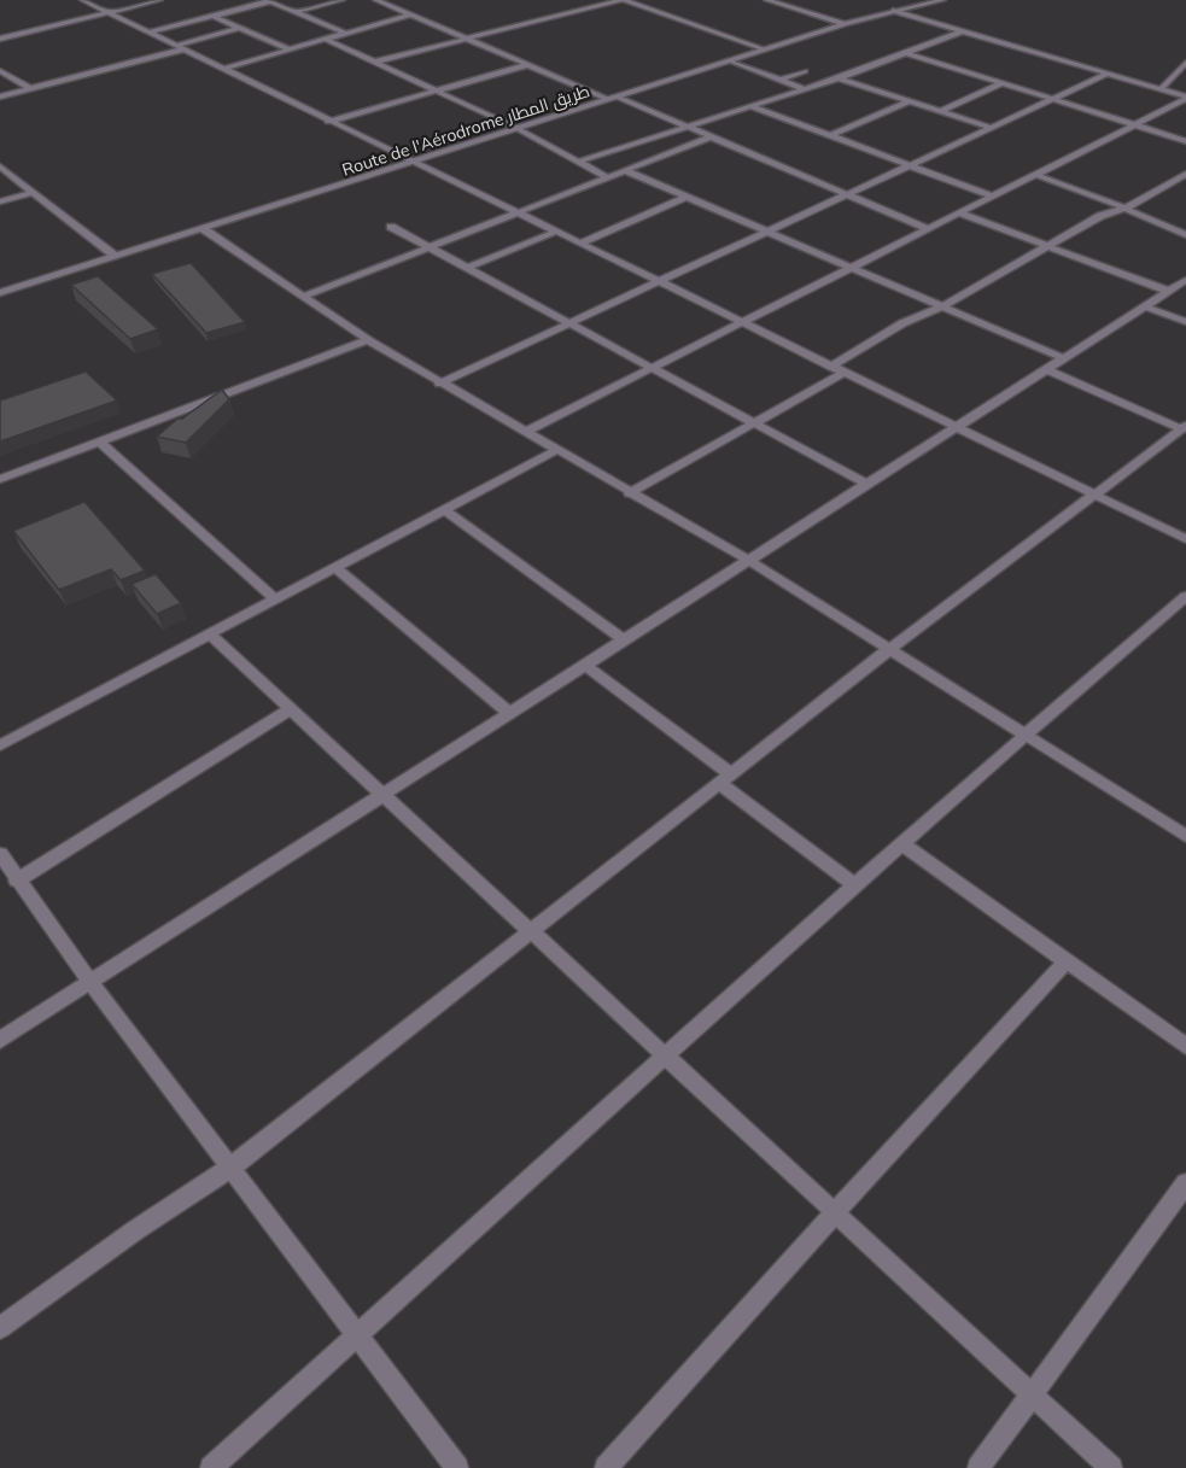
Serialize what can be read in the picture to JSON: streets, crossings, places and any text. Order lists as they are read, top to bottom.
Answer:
{
  "streets": {
    "street": ["Route de l'Aérodrome طريق المطار"]
  }
}
